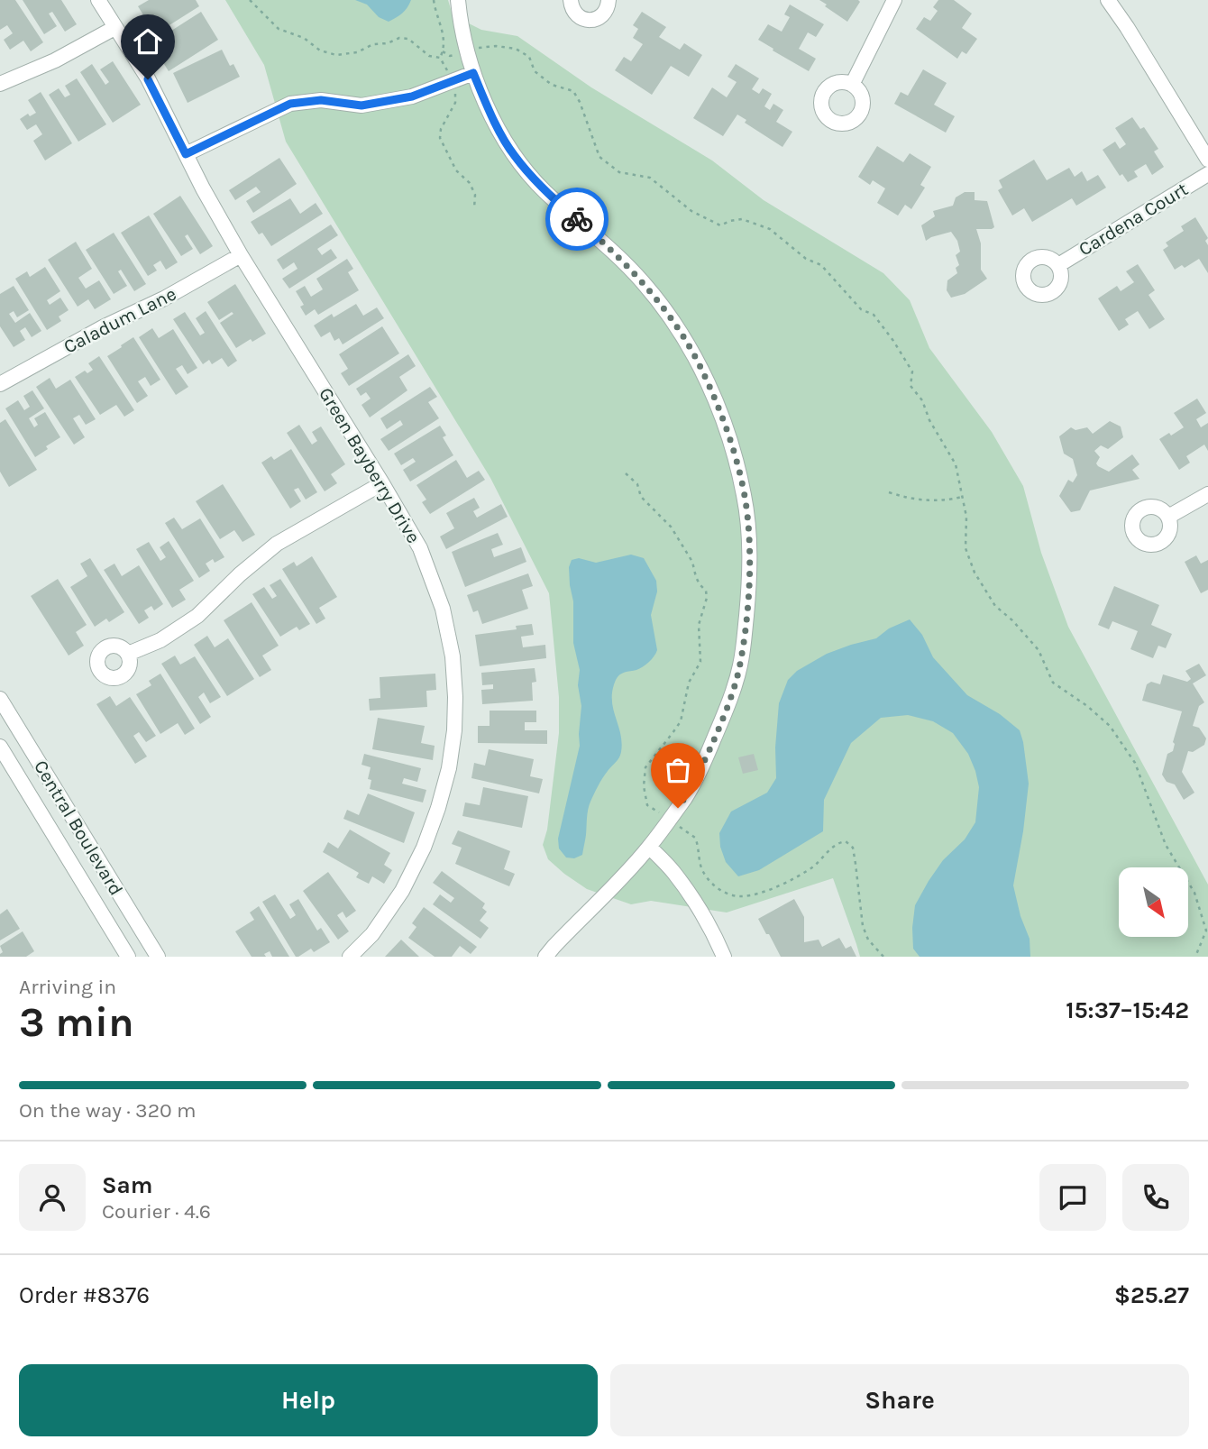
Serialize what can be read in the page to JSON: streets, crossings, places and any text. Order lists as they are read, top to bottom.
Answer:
{
  "streets": {
    "street": [
      "Cardena Court",
      "Caladum Lane",
      "Green Bayberry Drive",
      "Central Boulevard"
    ]
  },
  "crossings": [
    ["Caladum Lane", "Green Bayberry Drive"]
  ],
  "north": "bottom right",
  "page": {
    "heading": ["3 min", "Arriving in", "15:37–15:42"],
    "panel": [
      "Sam",
      "Courier · 4.6",
      "Order #8376",
      "$25.27"
    ],
    "bar": "On the way · 320 m",
    "buttons": ["Help", "Share"]
  }
}
